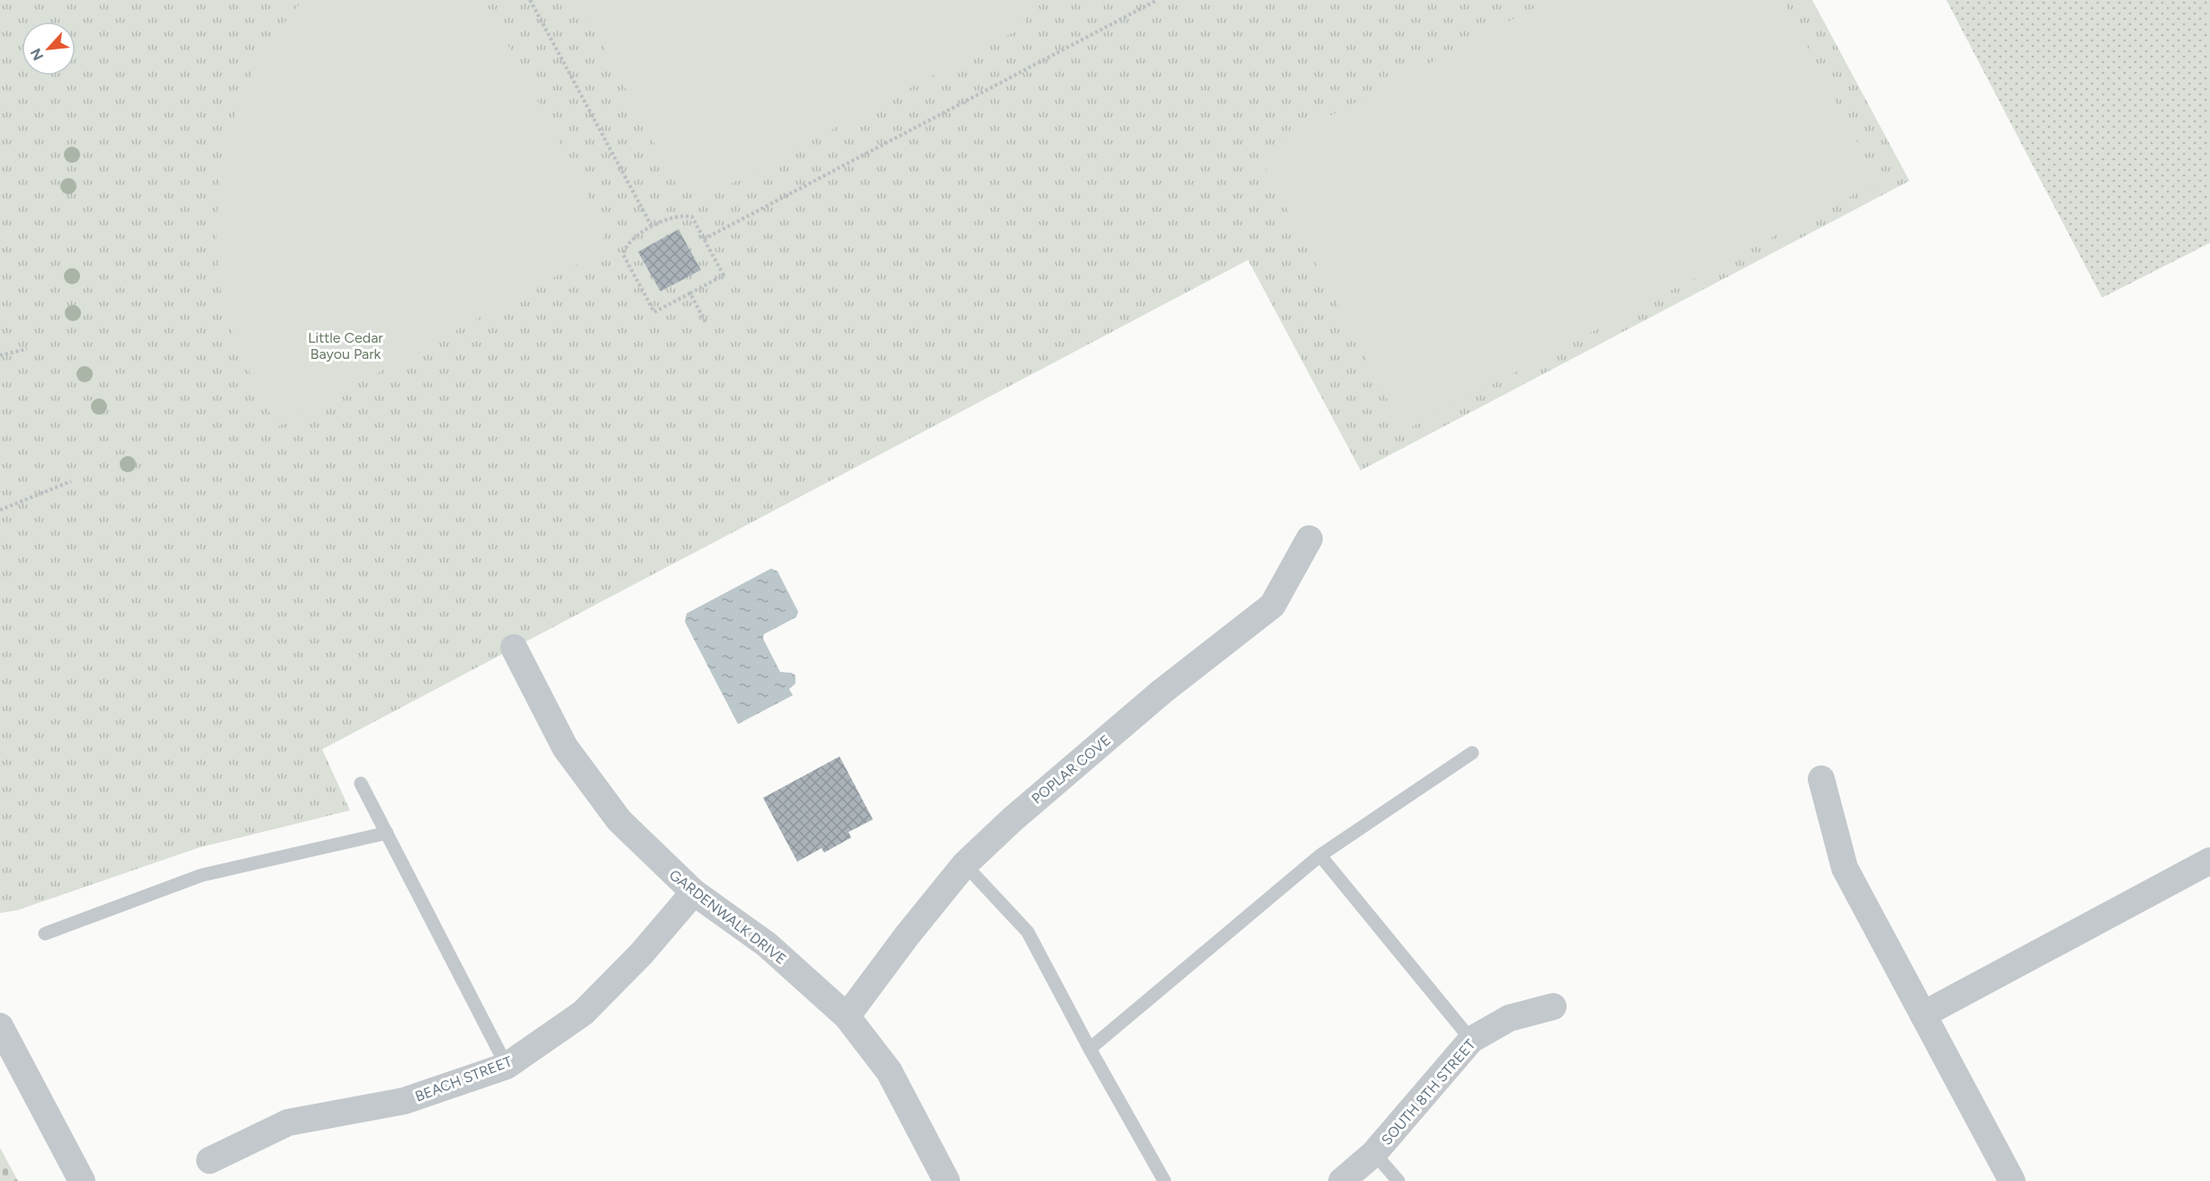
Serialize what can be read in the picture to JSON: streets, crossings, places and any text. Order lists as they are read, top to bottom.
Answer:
{
  "streets": {
    "street": [
      "POPLAR COVE",
      "GARDENWALK DRIVE",
      "BEACH STREET",
      "SOUTH 8TH STREET"
    ]
  },
  "crossings": [
    ["POPLAR COVE", "GARDENWALK DRIVE"],
    ["GARDENWALK DRIVE", "BEACH STREET"]
  ],
  "parks": ["Little Cedar Bayou Park"],
  "north": "bottom left"
}
